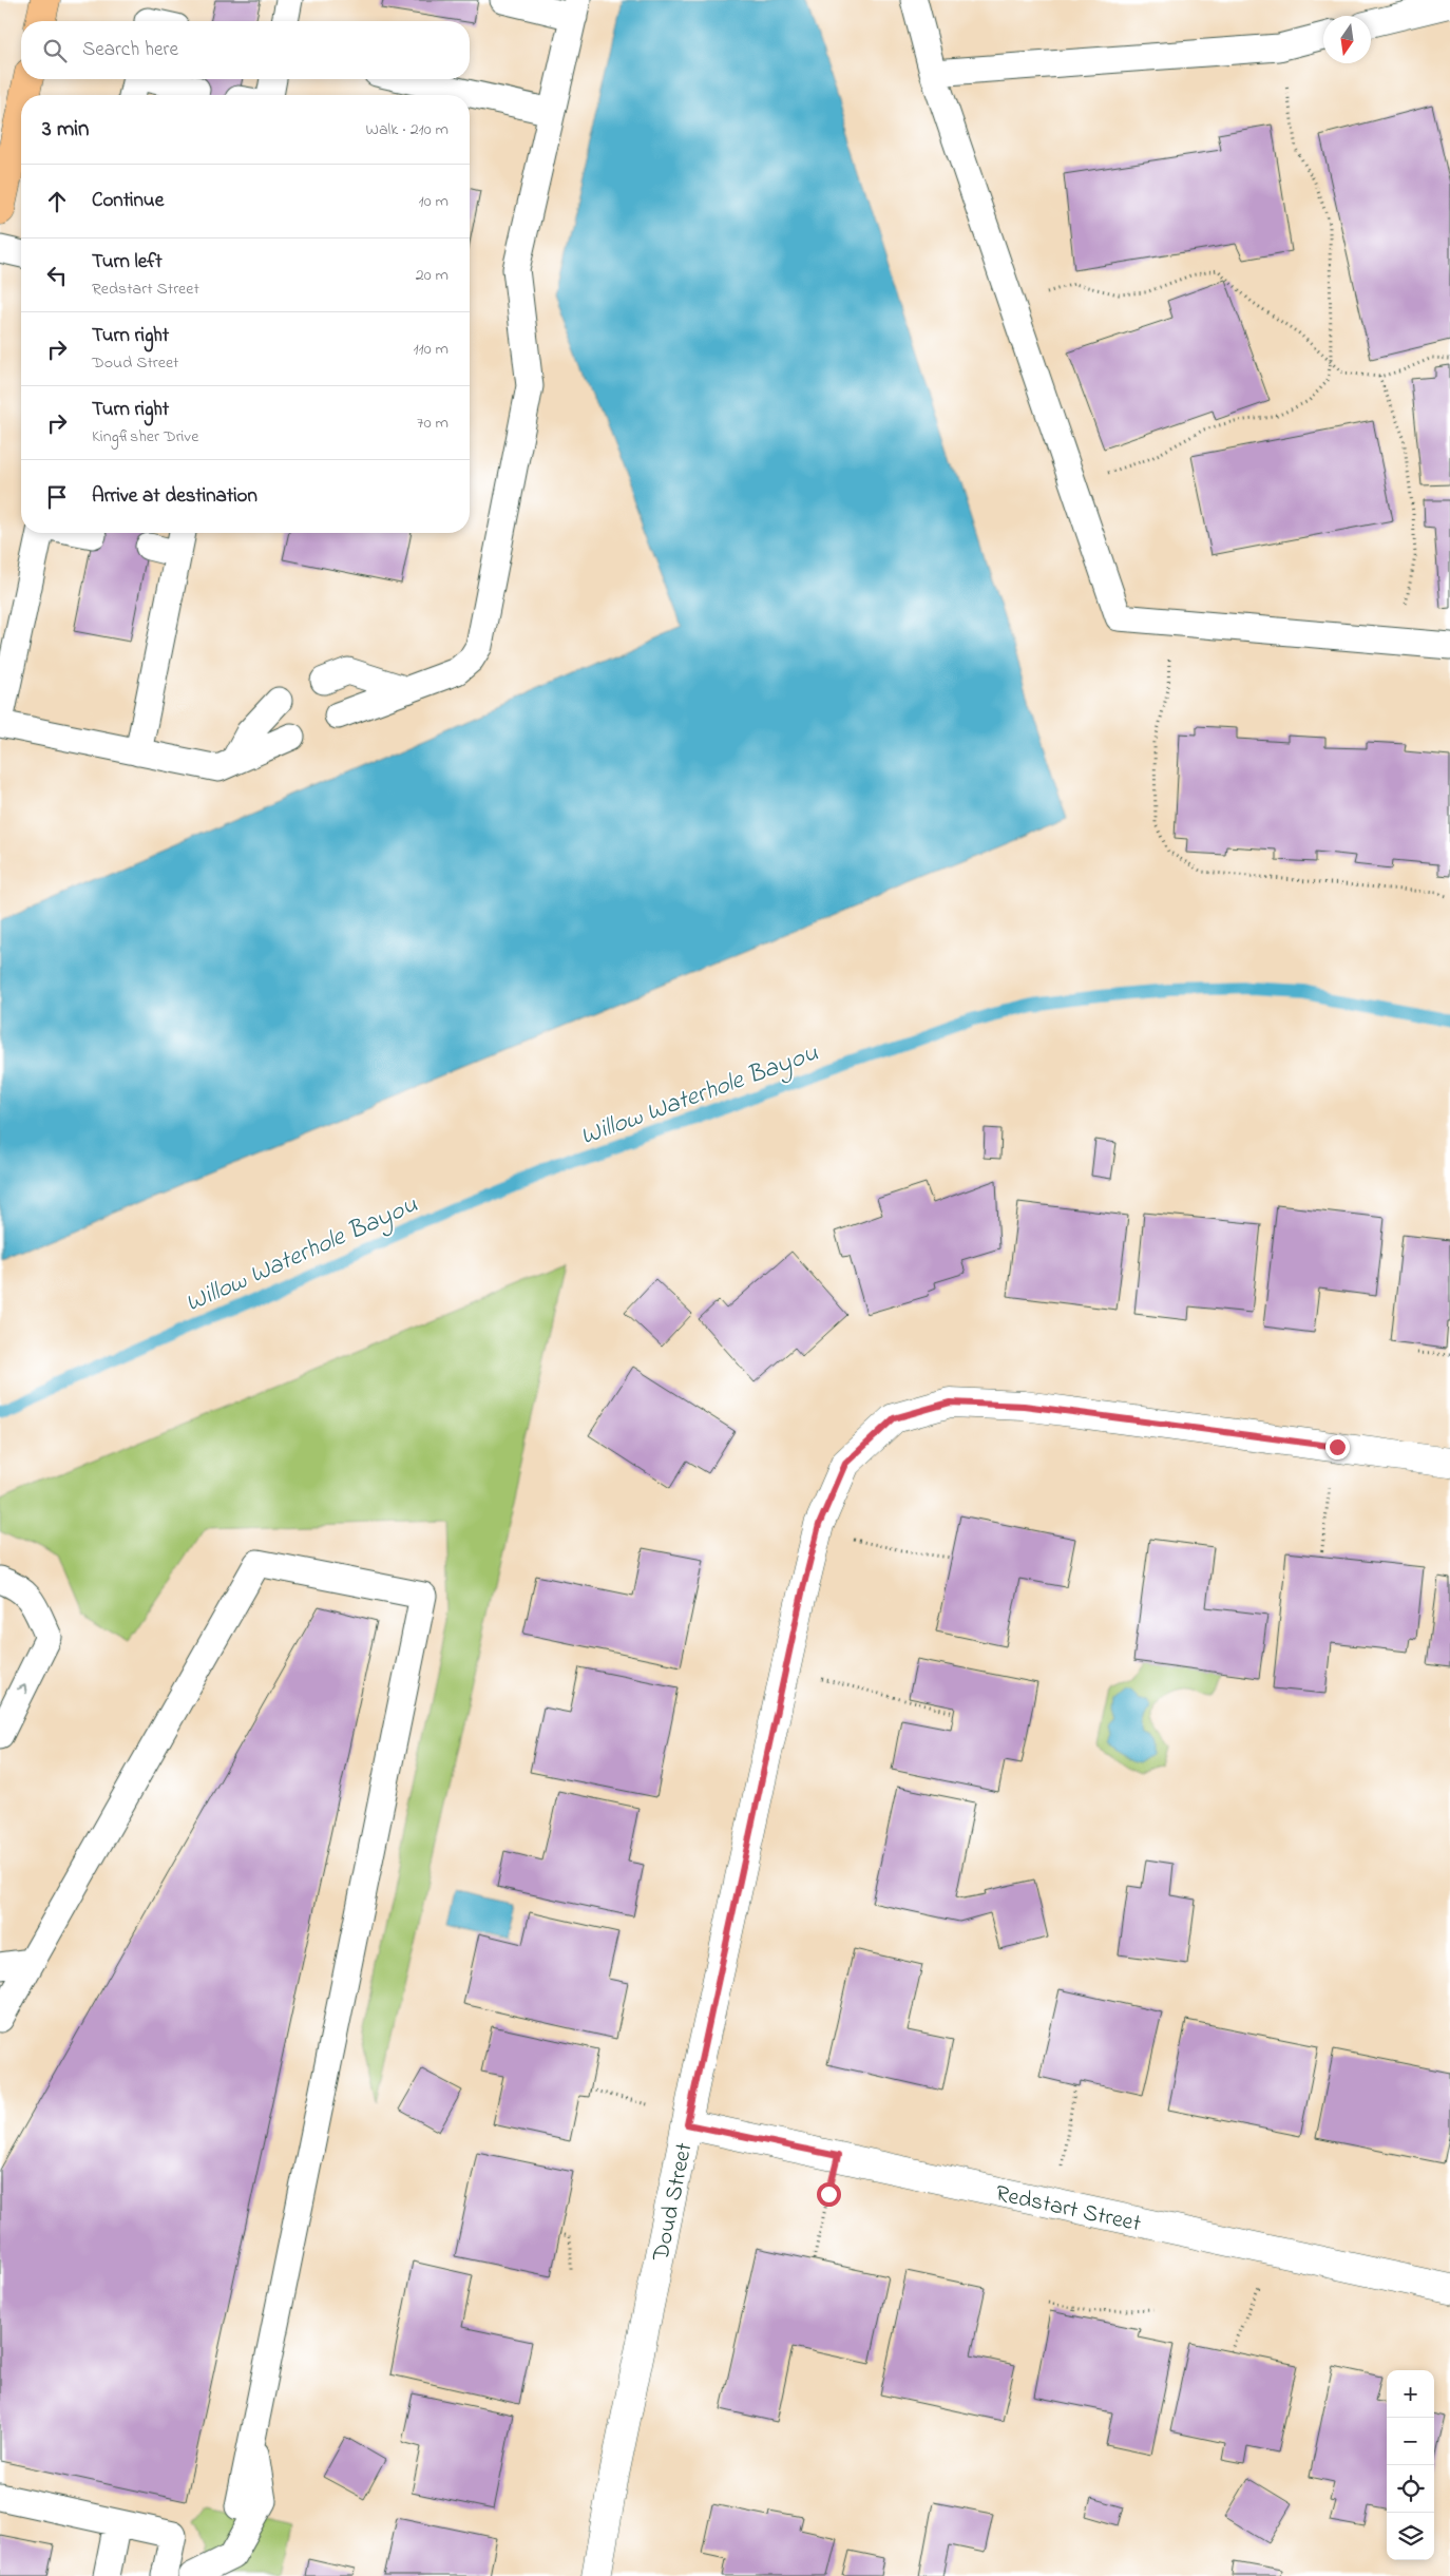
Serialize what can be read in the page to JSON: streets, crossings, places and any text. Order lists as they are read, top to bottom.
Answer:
{
  "streets": {
    "street": ["Doud Street", "Redstart Street"]
  },
  "crossings": [
    ["Doud Street", "Redstart Street"]
  ],
  "water": ["Willow Waterhole Bayou"],
  "north": "bottom",
  "page": {
    "search": "Search here",
    "heading": ["3 min", "Walk · 210 m"],
    "list": [
      ["Continue", "10 m"],
      ["Turn left", "Redstart Street", "20 m"],
      ["Turn right", "Doud Street", "110 m"],
      ["Turn right", "Kingfisher Drive", "70 m"],
      "Arrive at destination"
    ],
    "map_buttons": ["+", "−"]
  }
}
